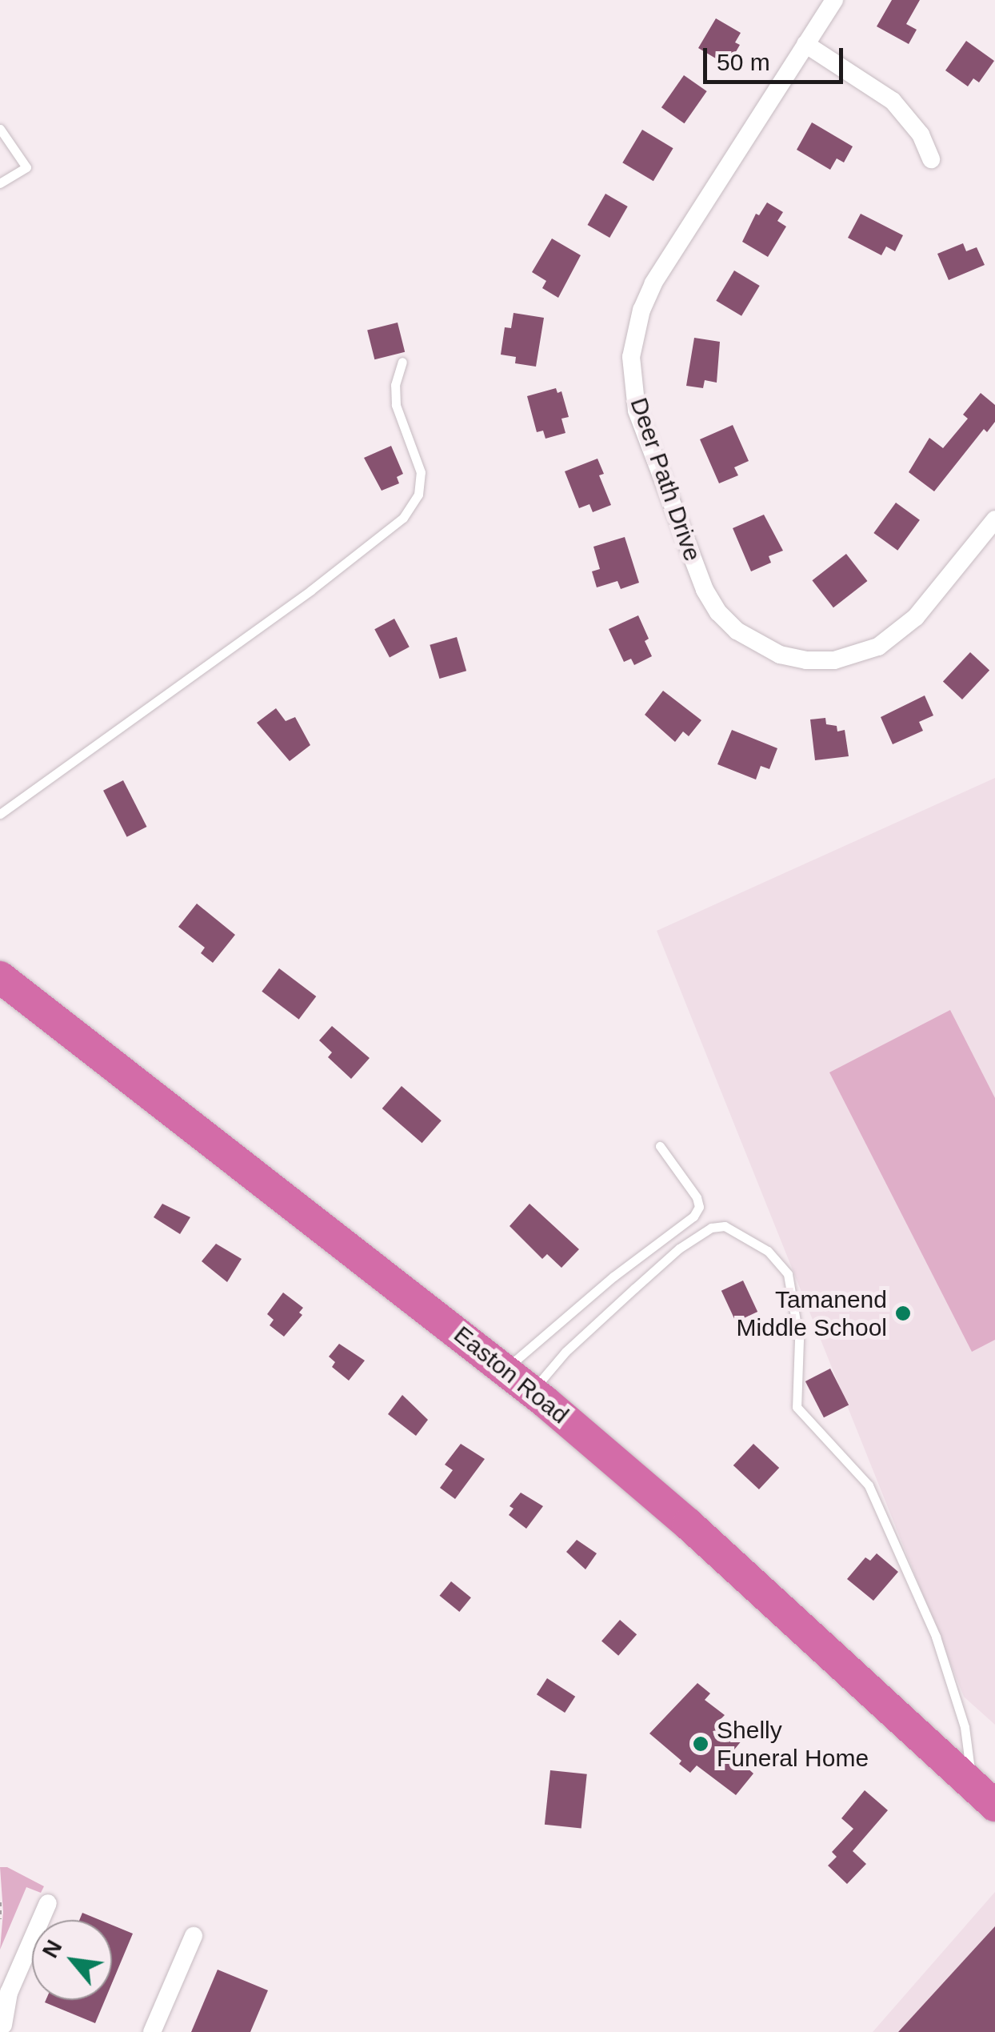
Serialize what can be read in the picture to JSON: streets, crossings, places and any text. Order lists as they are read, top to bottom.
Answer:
{
  "streets": {
    "highway": ["Easton Road"],
    "street": ["Deer Path Drive"]
  },
  "places": ["Tamanend Middle School", "Shelly Funeral Home"],
  "scale_bar": "50 m",
  "north": "top left"
}
